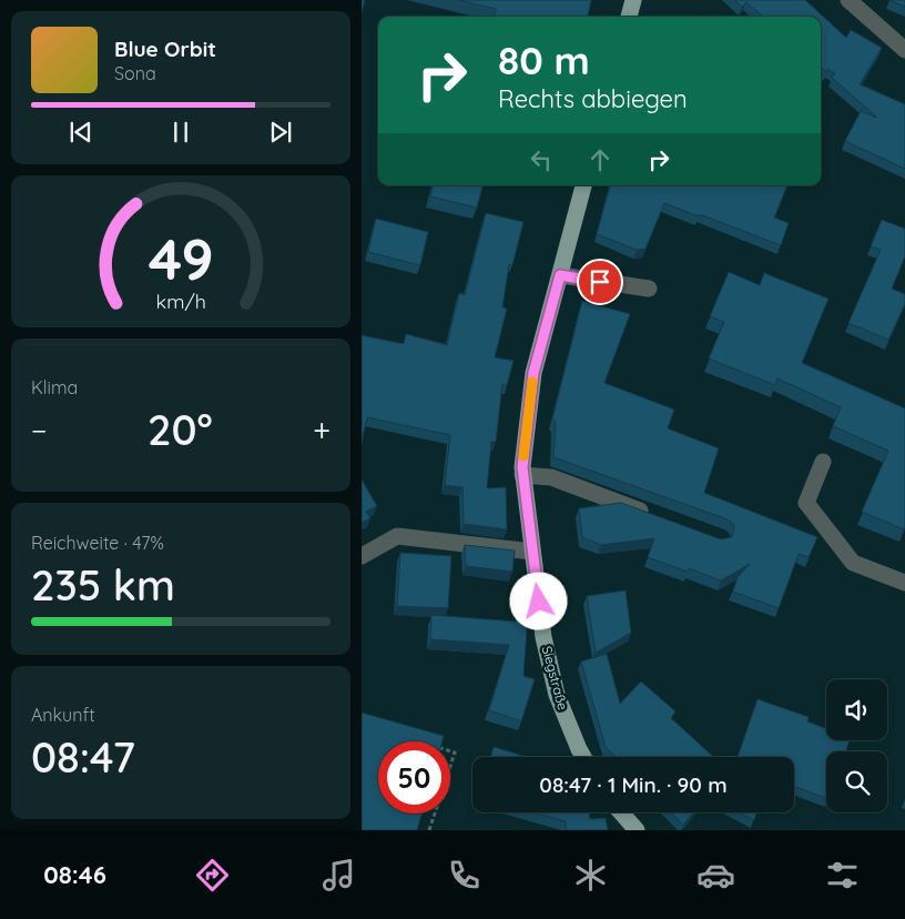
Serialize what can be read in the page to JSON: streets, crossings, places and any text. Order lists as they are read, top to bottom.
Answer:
{
  "streets": {
    "main road": ["Siegstraße"]
  },
  "page": {
    "turn": ["80 m", "Rechts abbiegen"],
    "song": ["Blue Orbit", "Sona"],
    "tile": [
      "Klima",
      ["Reichweite · 47%", "235 km"],
      ["Ankunft", "08:47"]
    ],
    "heat": ["−", "20°", "+"],
    "limit": "50",
    "trip": "08:47 · 1 Min. · 90 m",
    "tabs": "08:46",
    "gauge": ["49", "km/h"]
  }
}
